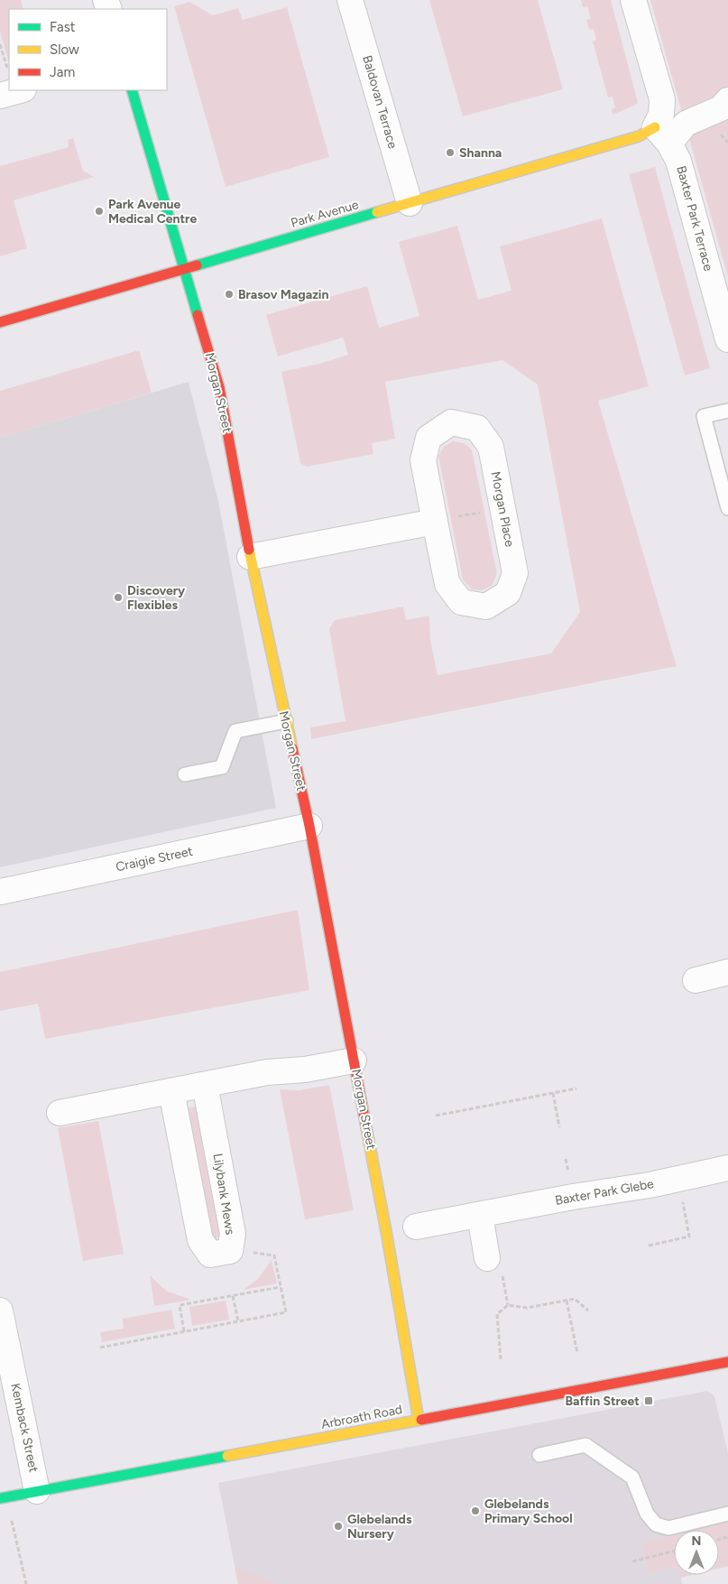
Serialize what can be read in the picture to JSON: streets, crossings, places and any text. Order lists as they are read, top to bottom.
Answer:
{
  "streets": {
    "street": [
      "Baldovan Terrace",
      "Park Avenue",
      "Baxter Park Terrace",
      "Morgan Street",
      "Morgan Place",
      "Craigie Street",
      "Baxter Park Glebe",
      "Lilybank Mews",
      "Arbroath Road",
      "Kemback Street"
    ]
  },
  "crossings": [
    ["Baldovan Terrace", "Park Avenue"],
    ["Park Avenue", "Baxter Park Terrace"],
    ["Park Avenue", "Morgan Street"],
    ["Morgan Street", "Craigie Street"],
    ["Morgan Street", "Arbroath Road"],
    ["Arbroath Road", "Kemback Street"]
  ],
  "places": {
    "other": [
      "Shanna",
      "Park Avenue Medical Centre",
      "Brasov Magazin",
      "Discovery Flexibles",
      "Glebelands Primary School",
      "Glebelands Nursery"
    ],
    "transit": ["Baffin Street"]
  },
  "legend": ["Fast", "Slow", "Jam"],
  "north": "top"
}
